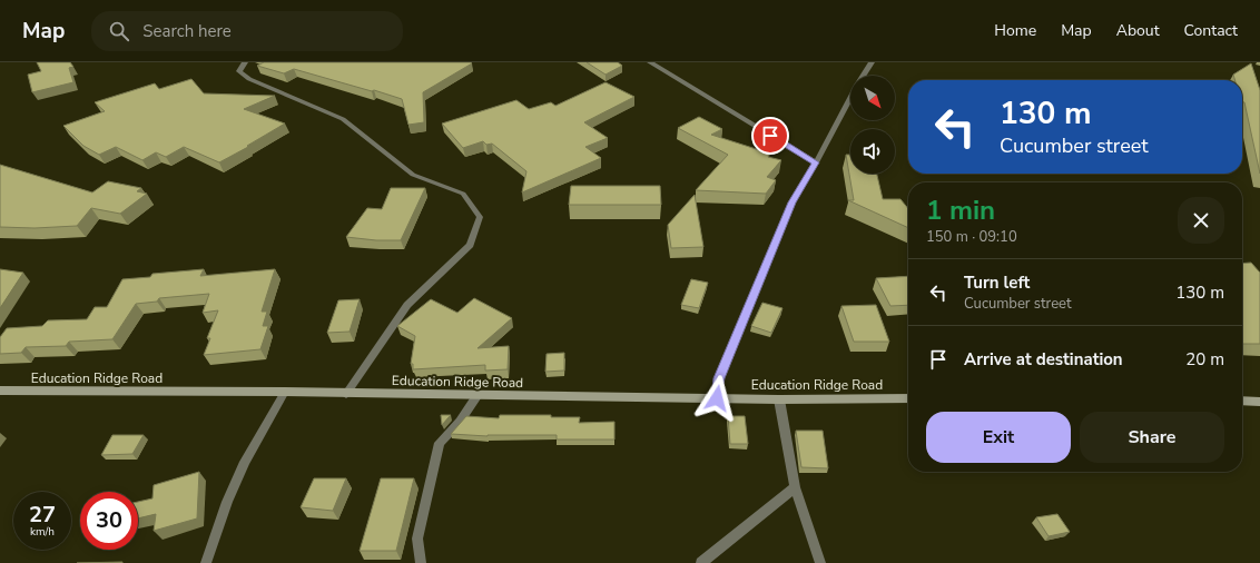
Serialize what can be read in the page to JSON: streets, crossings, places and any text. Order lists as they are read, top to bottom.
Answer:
{
  "streets": {
    "main road": ["Education Ridge Road"]
  },
  "north": "bottom right",
  "page": {
    "header": "Map",
    "search": "Search here",
    "nav": [
      "Home",
      "Map",
      "About",
      "Contact"
    ],
    "turn": ["130 m", "Cucumber street"],
    "heading": ["1 min", "150 m · 09:10"],
    "list": [
      {
        "name": "Turn left",
        "note": "Cucumber street",
        "value": "130 m"
      },
      {
        "name": "Arrive at destination",
        "value": "20 m"
      }
    ],
    "buttons": ["Exit", "Share"],
    "speed": "27 km/h",
    "limit": "30"
  }
}
